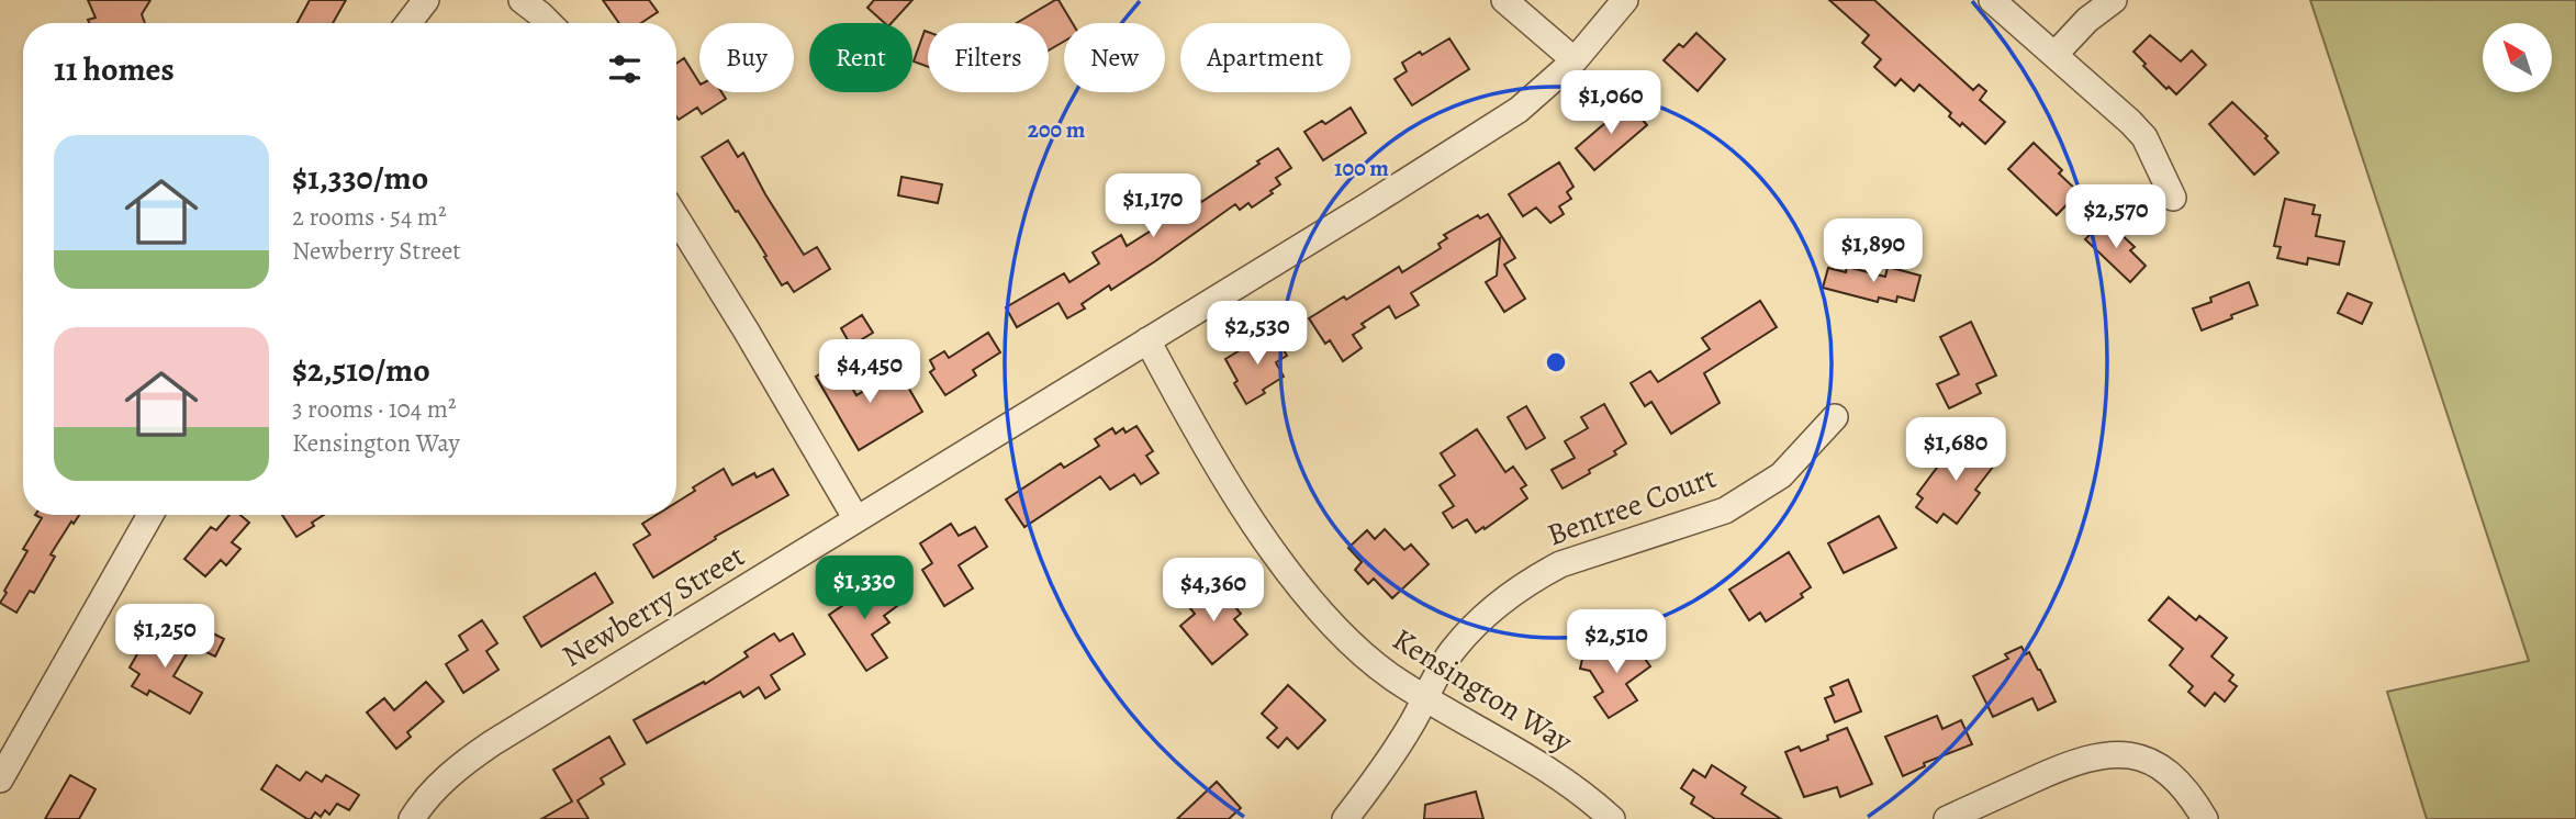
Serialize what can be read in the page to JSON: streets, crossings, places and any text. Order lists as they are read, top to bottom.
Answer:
{
  "streets": {
    "street": ["Bentree Court", "Newberry Street", "Kensington Way"]
  },
  "crossings": [
    ["Bentree Court", "Kensington Way"],
    ["Newberry Street", "Kensington Way"]
  ],
  "north": "top left",
  "page": {
    "chip": [
      "Buy",
      "Rent",
      "Filters",
      "New",
      "Apartment"
    ],
    "heading": "11 homes",
    "price": [
      "$1,060",
      "$1,170",
      "$2,570",
      "$1,890",
      "$2,530",
      "$4,450",
      "$1,680",
      "$1,330",
      "$4,360",
      "$1,250",
      "$2,510"
    ],
    "list": [
      {
        "name": "$1,330/mo",
        "note": "2 rooms · 54 m² · Newberry Street"
      },
      {
        "name": "$2,510/mo",
        "note": "3 rooms · 104 m² · Kensington Way"
      }
    ]
  },
  "rings": ["200 m", "100 m"]
}
